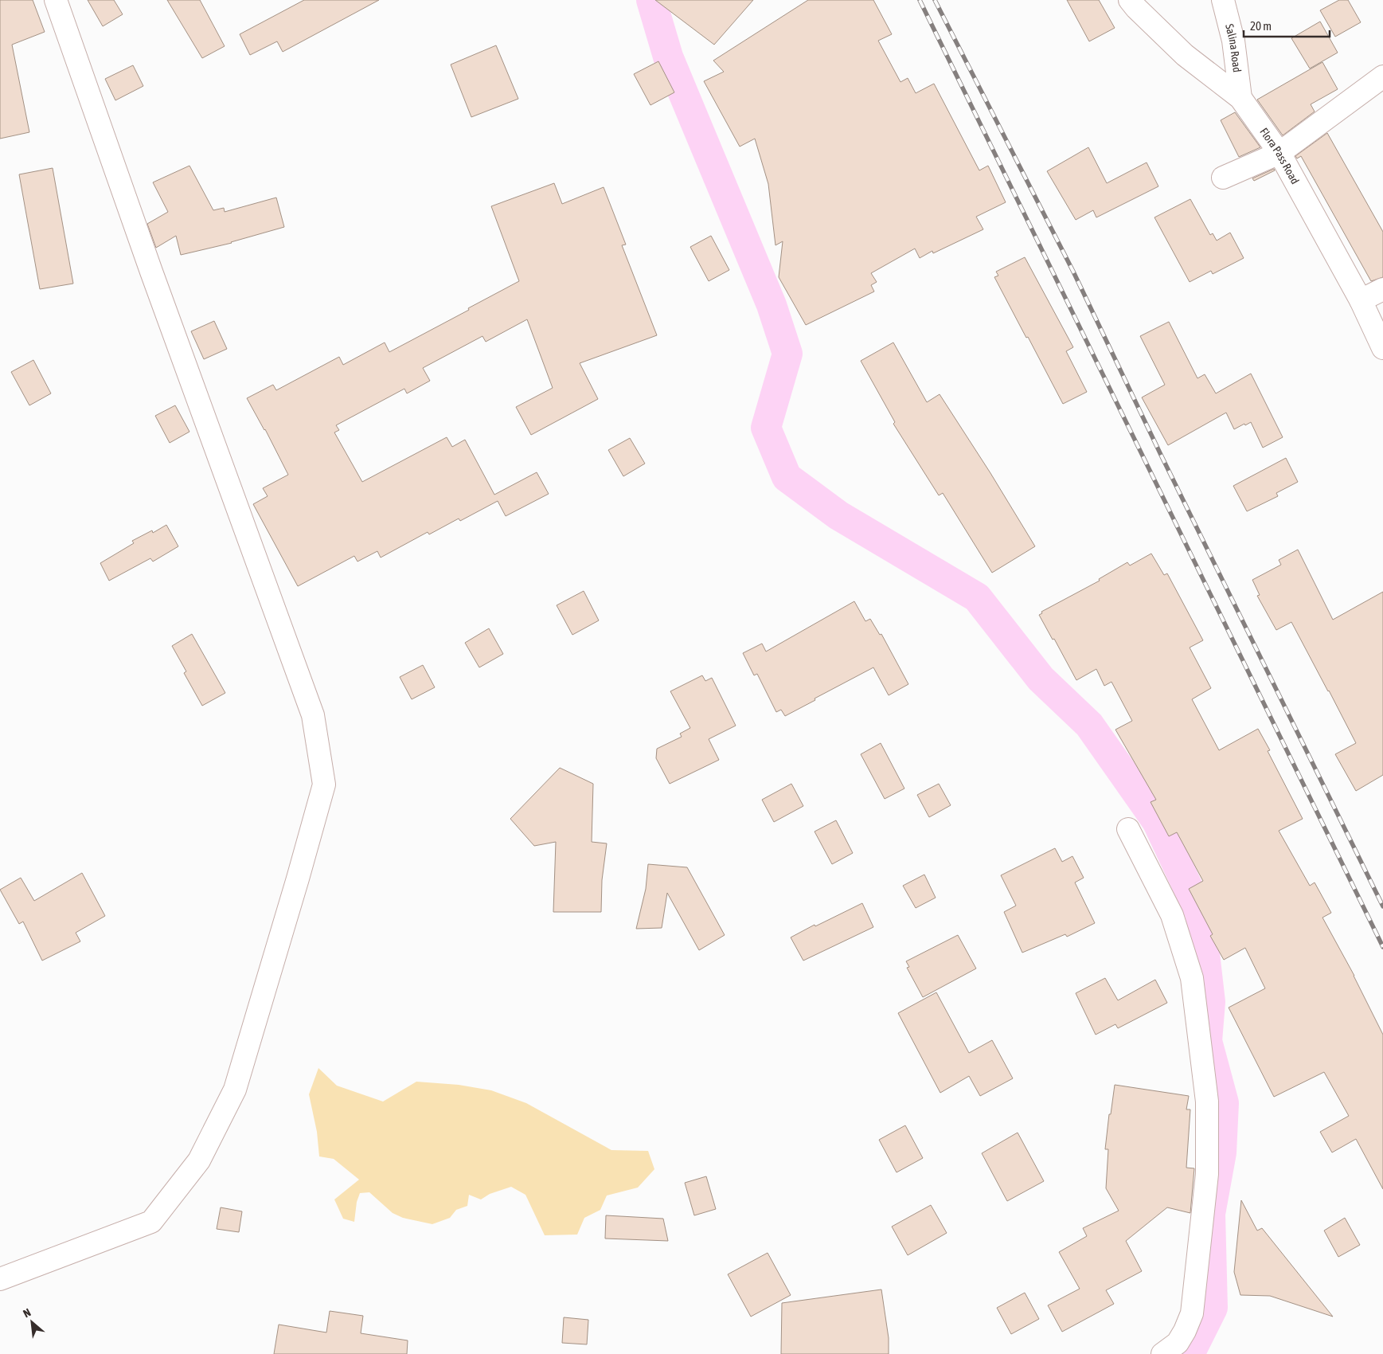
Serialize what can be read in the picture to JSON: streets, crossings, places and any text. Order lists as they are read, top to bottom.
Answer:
{
  "streets": {
    "street": ["Salina Road", "Flora Pass Road"]
  },
  "crossings": [
    ["Salina Road", "Flora Pass Road"]
  ],
  "scale_bar": "20 m",
  "north": "top left"
}
